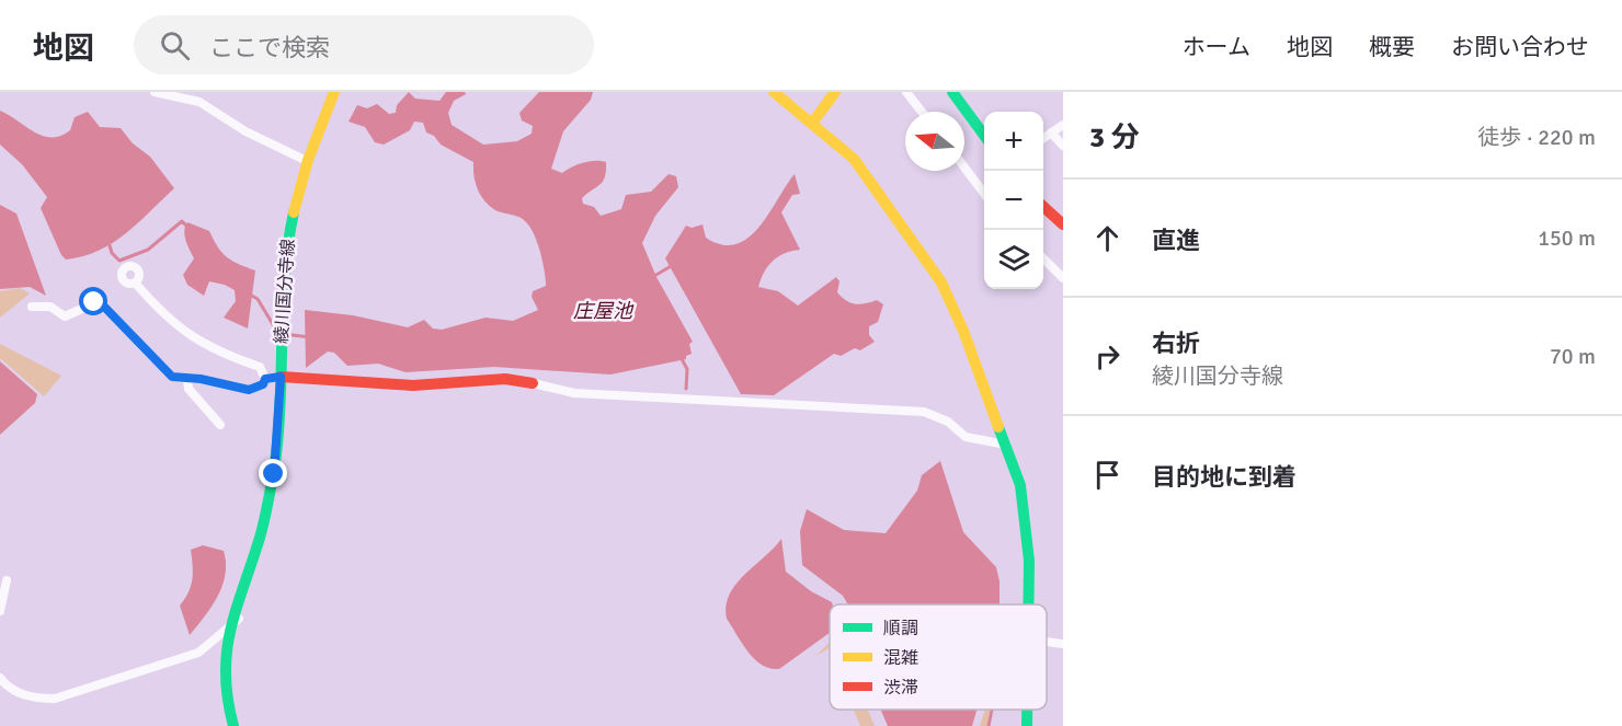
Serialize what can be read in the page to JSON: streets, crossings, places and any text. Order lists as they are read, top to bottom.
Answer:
{
  "streets": {
    "street": ["綾川国分寺線"]
  },
  "water": ["庄屋池"],
  "legend": ["順調", "混雑", "渋滞"],
  "north": "left",
  "page": {
    "header": "地図",
    "search": "ここで検索",
    "nav": [
      "ホーム",
      "地図",
      "概要",
      "お問い合わせ"
    ],
    "heading": ["3 分", "徒歩 · 220 m"],
    "map_buttons": ["+", "−"],
    "list": [
      ["直進", "150 m"],
      ["右折", "綾川国分寺線", "70 m"],
      "目的地に到着"
    ]
  }
}
